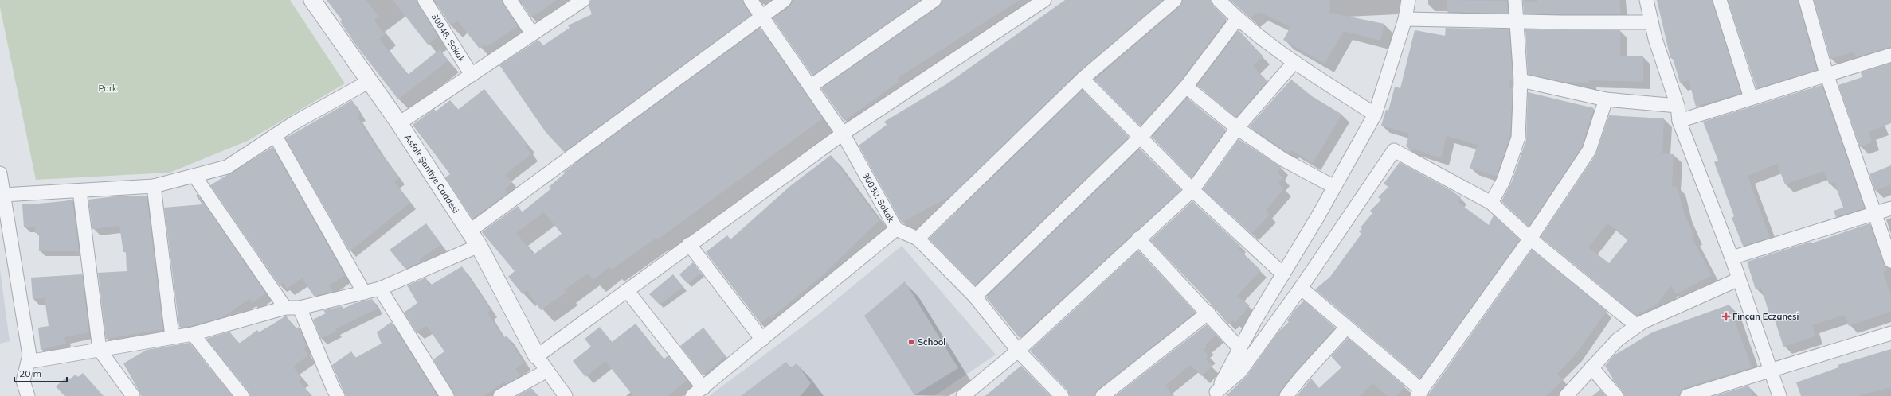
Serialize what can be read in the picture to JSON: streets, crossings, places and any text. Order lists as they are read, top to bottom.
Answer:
{
  "streets": {
    "street": ["30046. Sokak", "Asfalt Şantiye Caddesi", "30030. Sokak"]
  },
  "parks": ["Park"],
  "places": {
    "health": ["Fincan Eczanesi"],
    "other": ["School"]
  },
  "scale_bar": "20 m"
}
